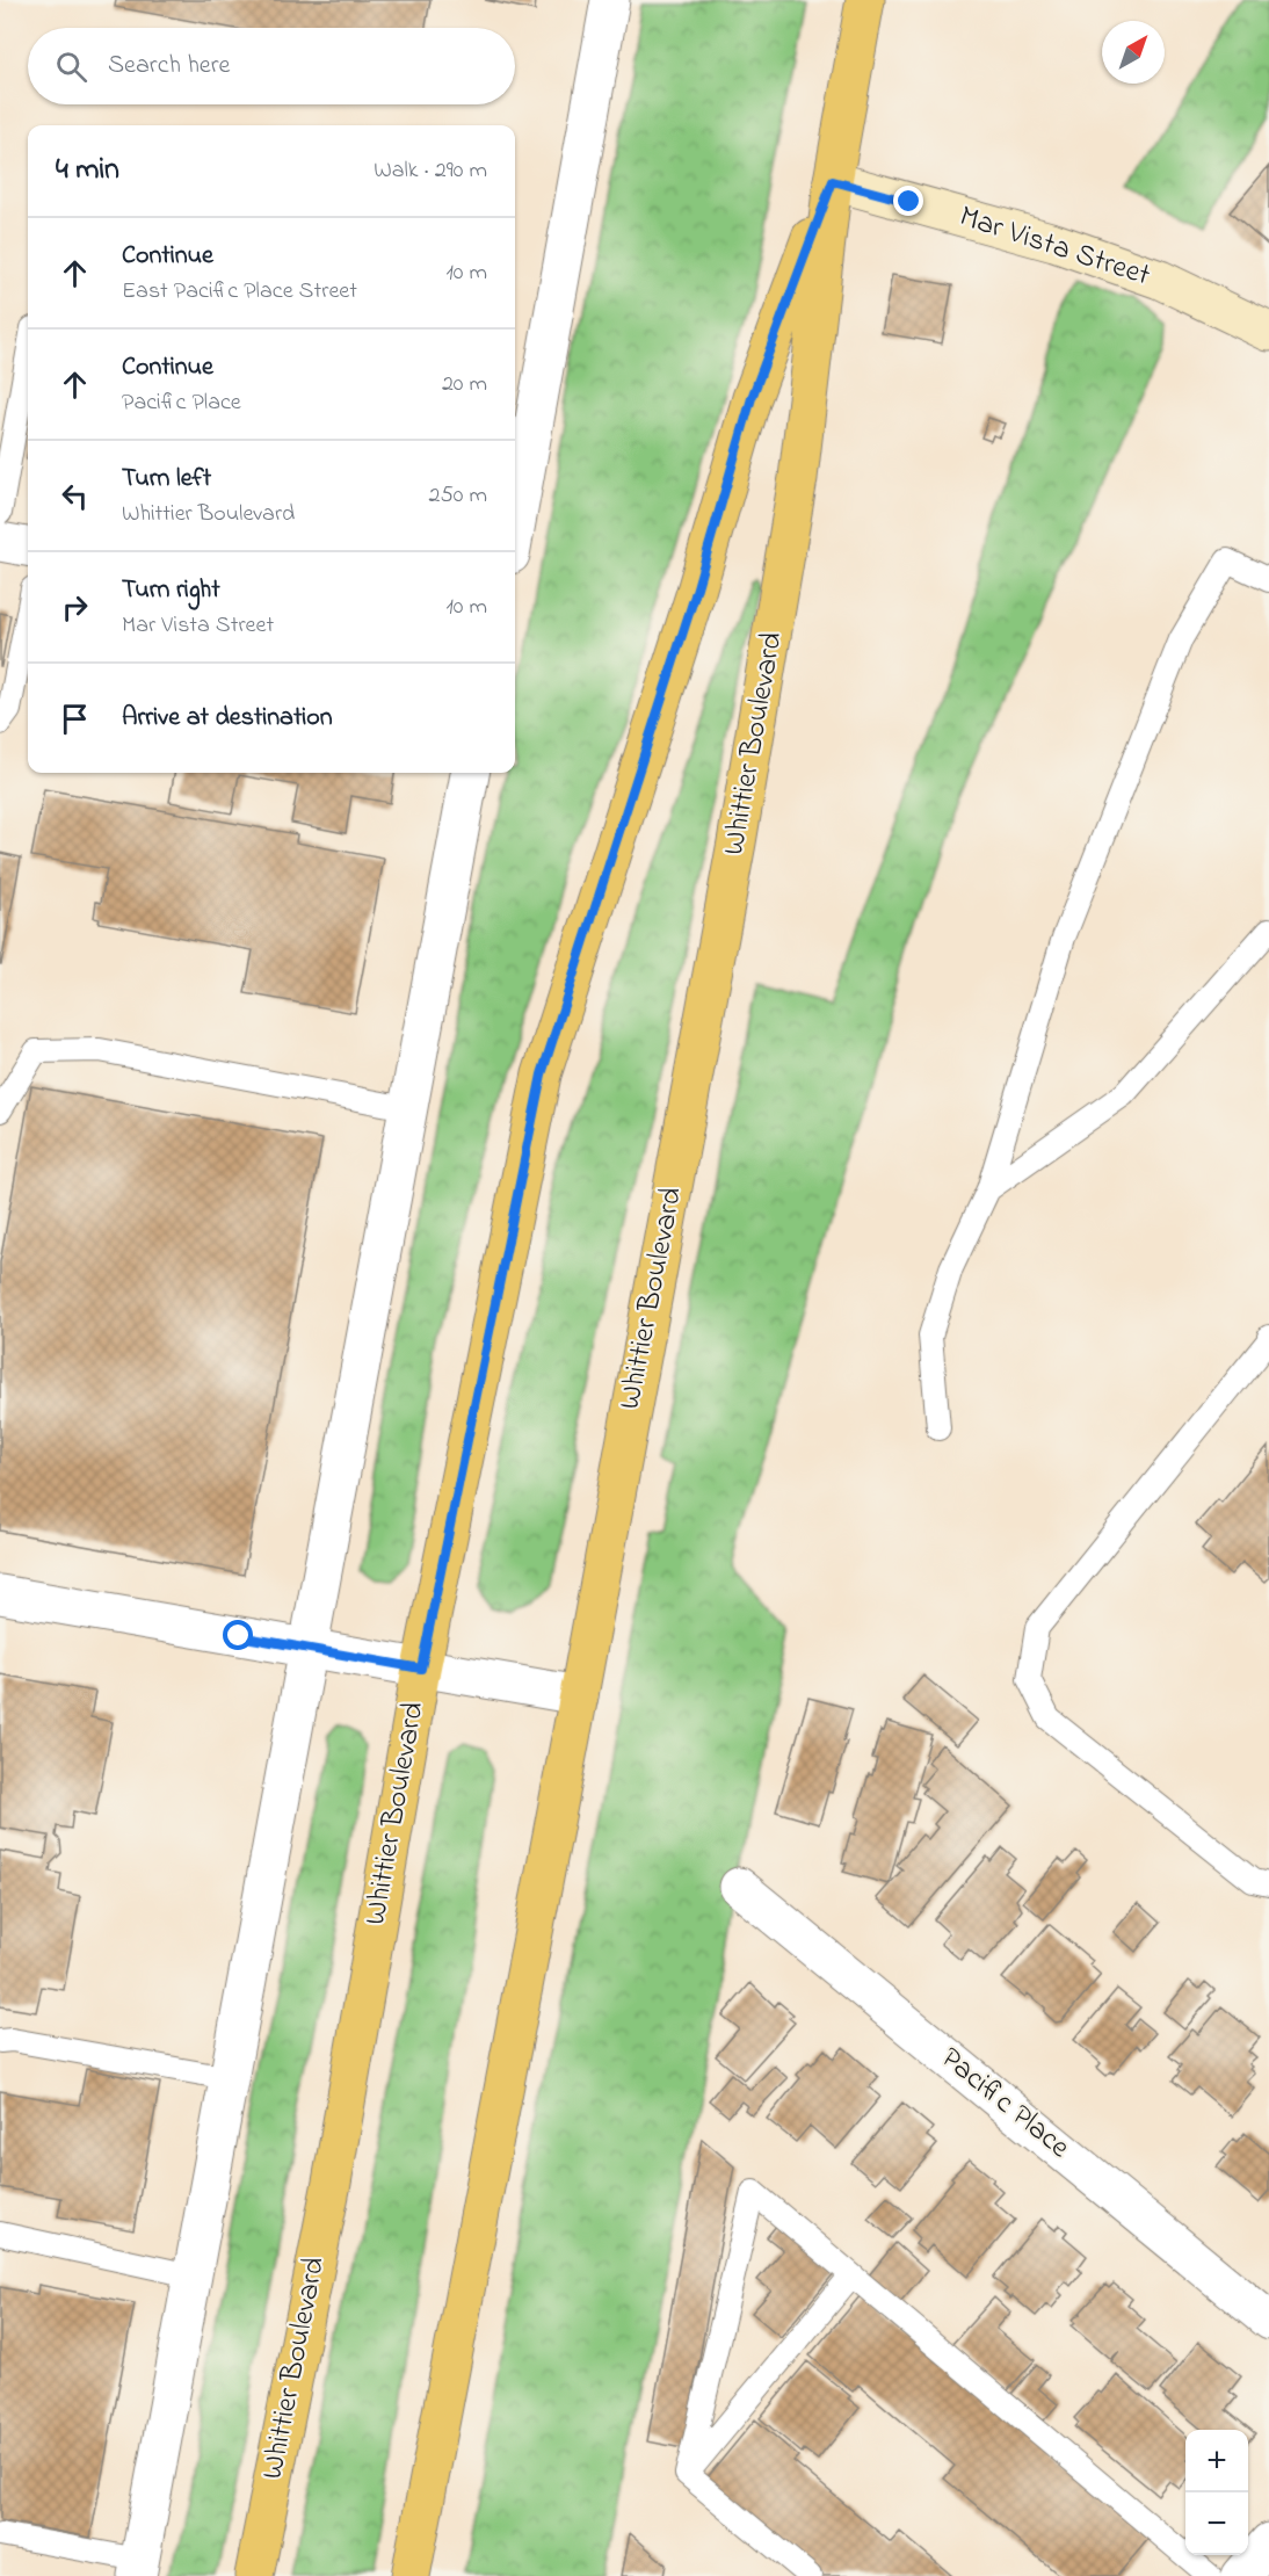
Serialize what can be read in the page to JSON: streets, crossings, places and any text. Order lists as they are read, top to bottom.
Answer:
{
  "streets": {
    "main road": ["Mar Vista Street", "Whittier Boulevard"],
    "street": ["Pacific Place"]
  },
  "crossings": [
    ["Mar Vista Street", "Whittier Boulevard"]
  ],
  "north": "top right",
  "page": {
    "search": "Search here",
    "heading": ["4 min", "Walk · 290 m"],
    "list": [
      ["Continue", "East Pacific Place Street", "10 m"],
      ["Continue", "Pacific Place", "20 m"],
      ["Turn left", "Whittier Boulevard", "250 m"],
      ["Turn right", "Mar Vista Street", "10 m"],
      "Arrive at destination"
    ],
    "map_buttons": ["+", "−"]
  }
}
